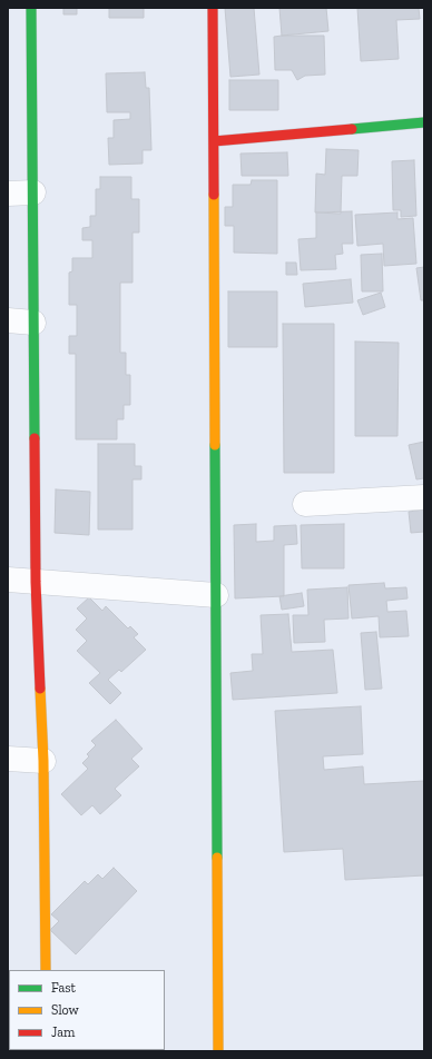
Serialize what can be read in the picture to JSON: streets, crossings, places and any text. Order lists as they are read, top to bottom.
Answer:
{
  "legend": ["Fast", "Slow", "Jam"]
}
